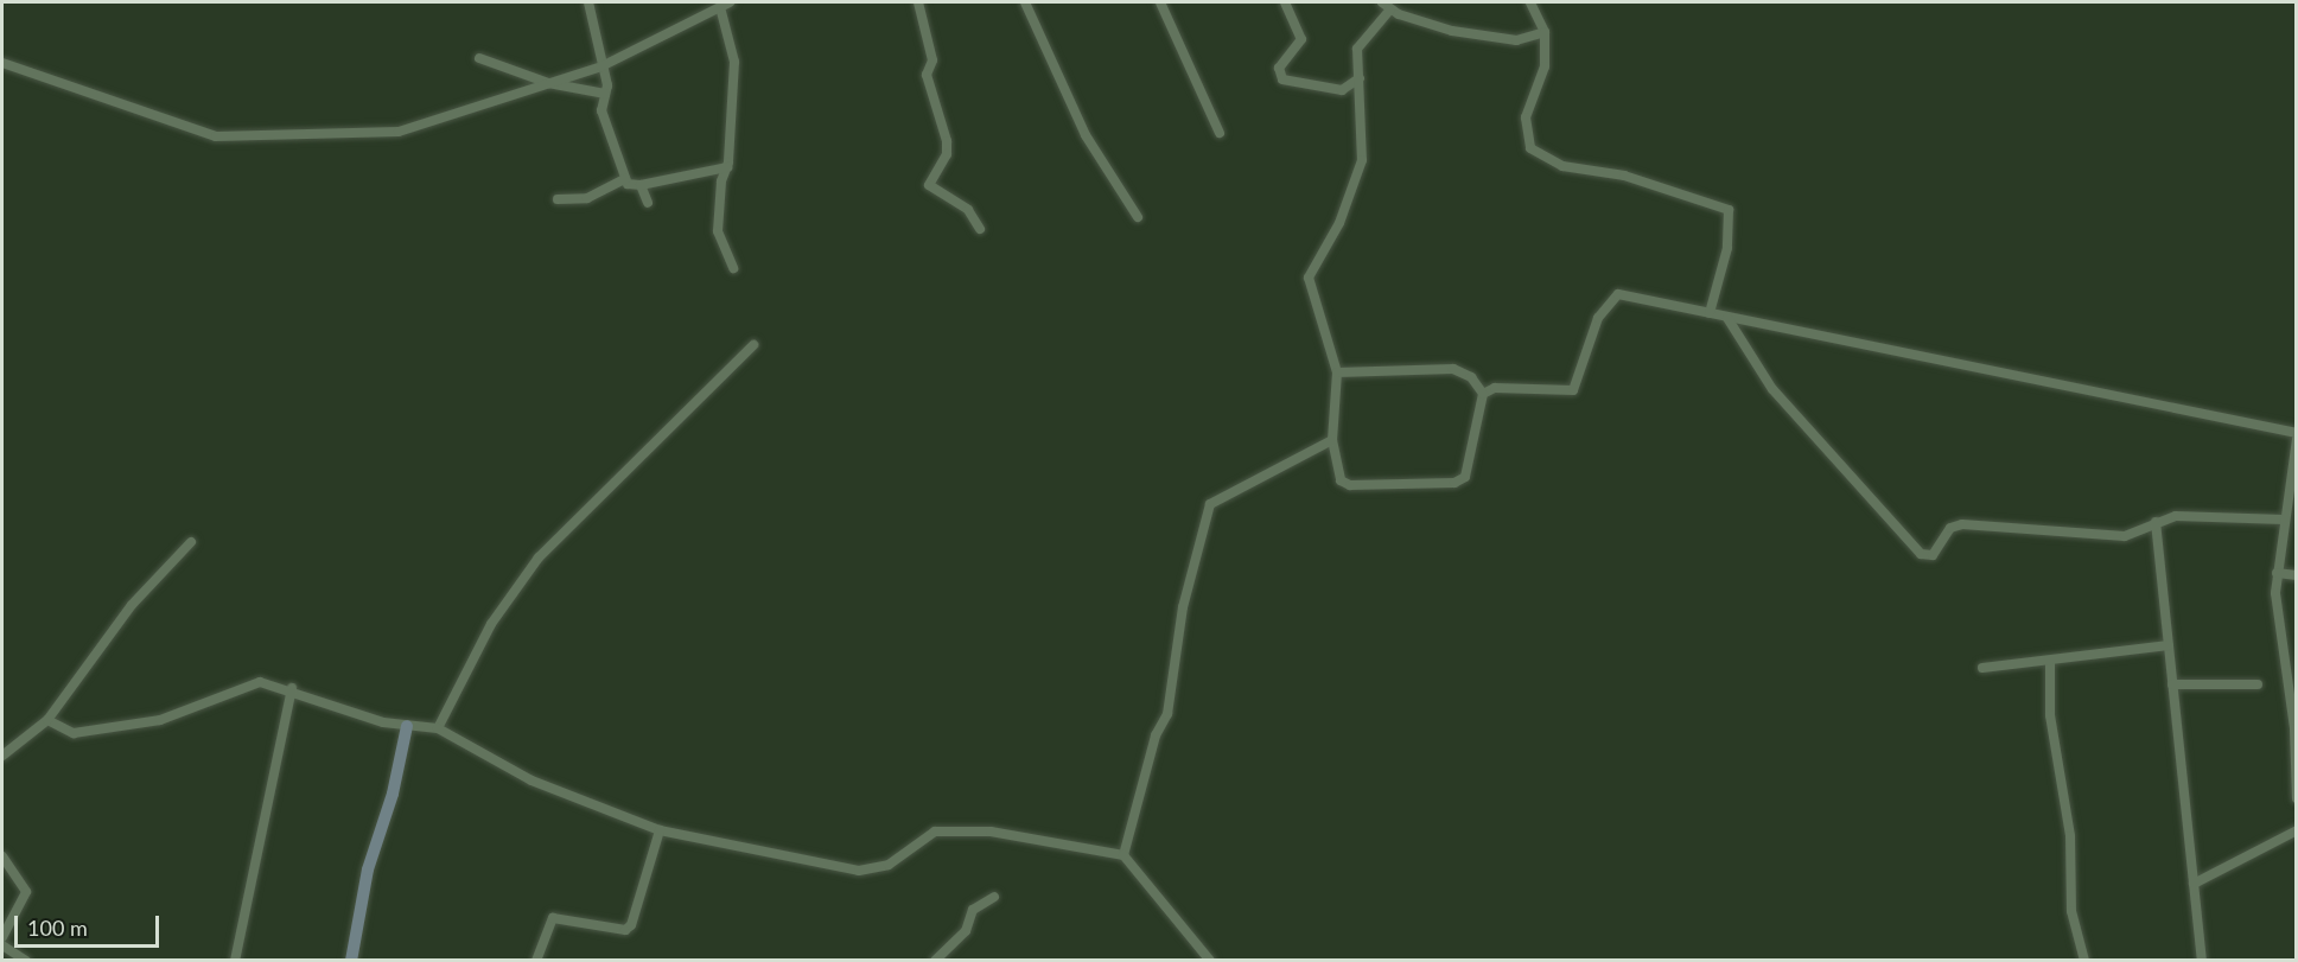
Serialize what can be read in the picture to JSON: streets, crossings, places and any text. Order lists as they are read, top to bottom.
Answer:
{
  "scale_bar": "100 m"
}
